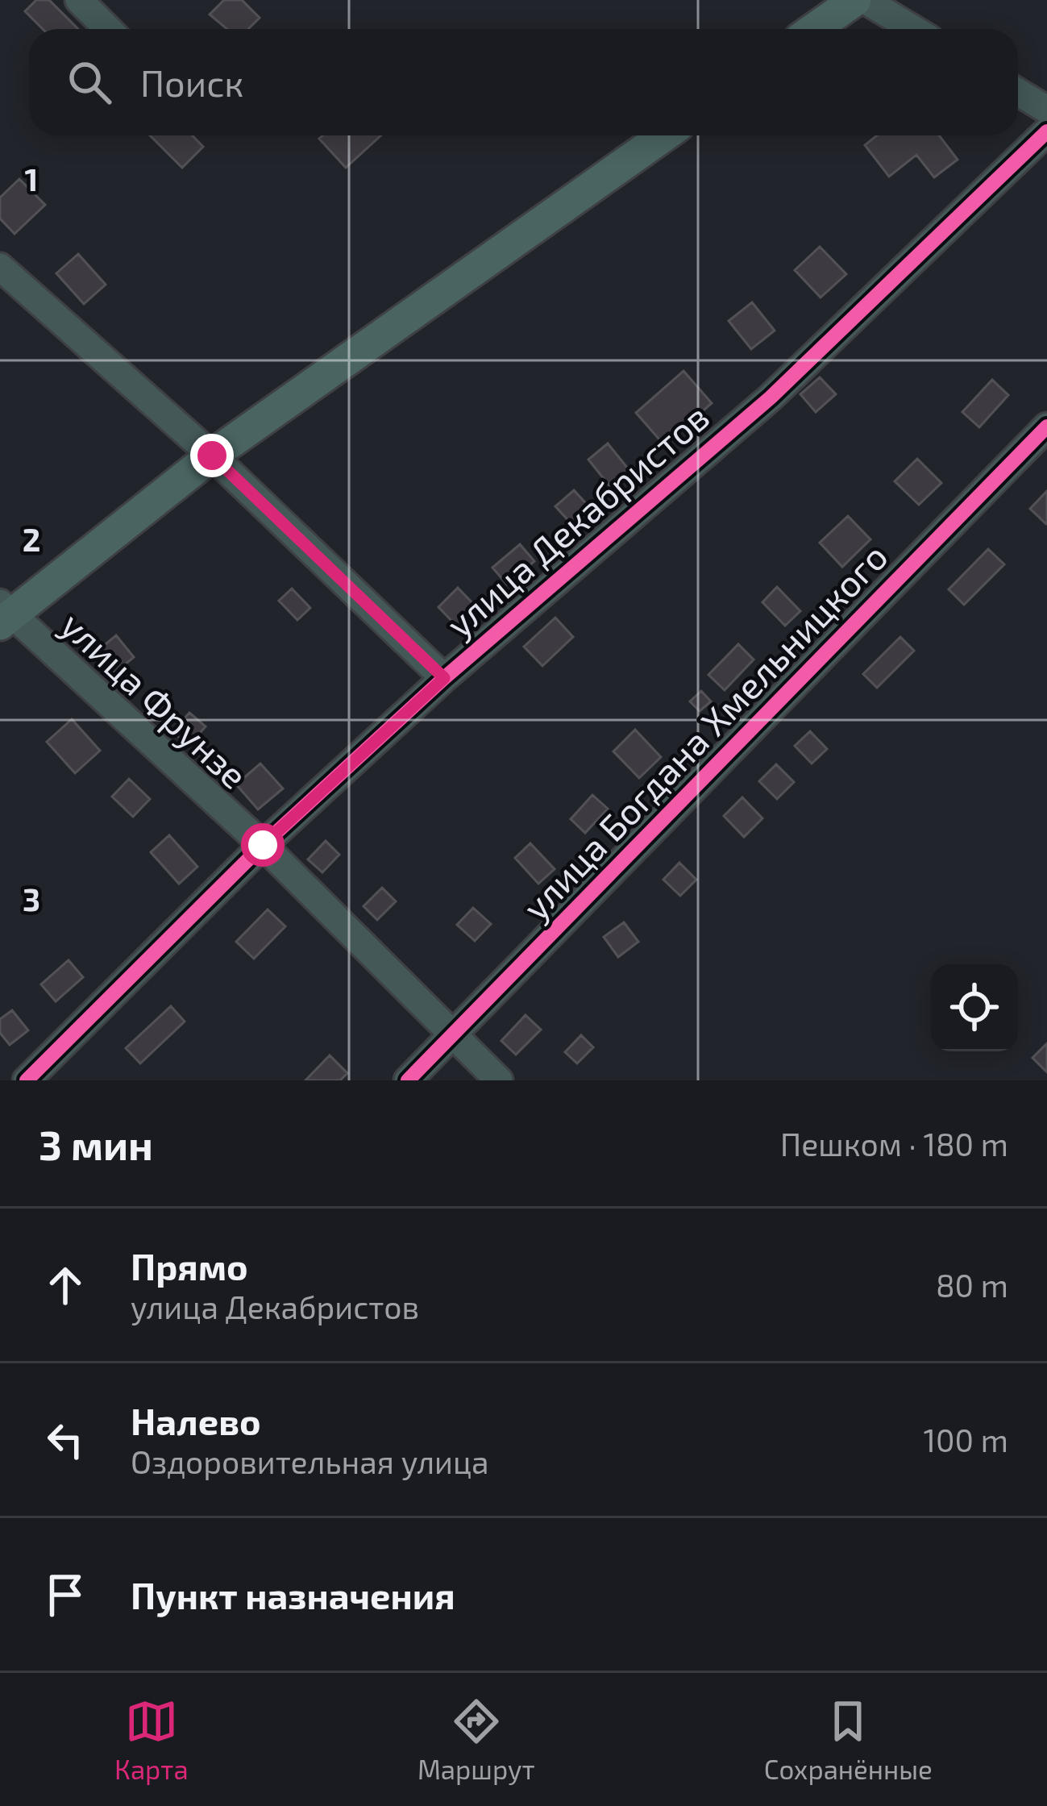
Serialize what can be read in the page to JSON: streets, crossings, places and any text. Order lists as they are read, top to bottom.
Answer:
{
  "streets": {
    "street": ["улица Декабристов", "улица Фрунзе", "улица Богдана Хмельницкого"]
  },
  "crossings": [
    ["улица Декабристов", "улица Фрунзе"],
    ["улица Фрунзе", "улица Богдана Хмельницкого"]
  ],
  "page": {
    "search": "Поиск",
    "heading": ["3 мин", "Пешком · 180 m"],
    "list": [
      ["Прямо", "улица Декабристов", "80 m"],
      ["Налево", "Оздоровительная улица", "100 m"],
      "Пункт назначения"
    ],
    "nav": ["Карта", "Маршрут", "Сохранённые"]
  },
  "grid": {
    "rows": ["1", "2", "3"]
  }
}
